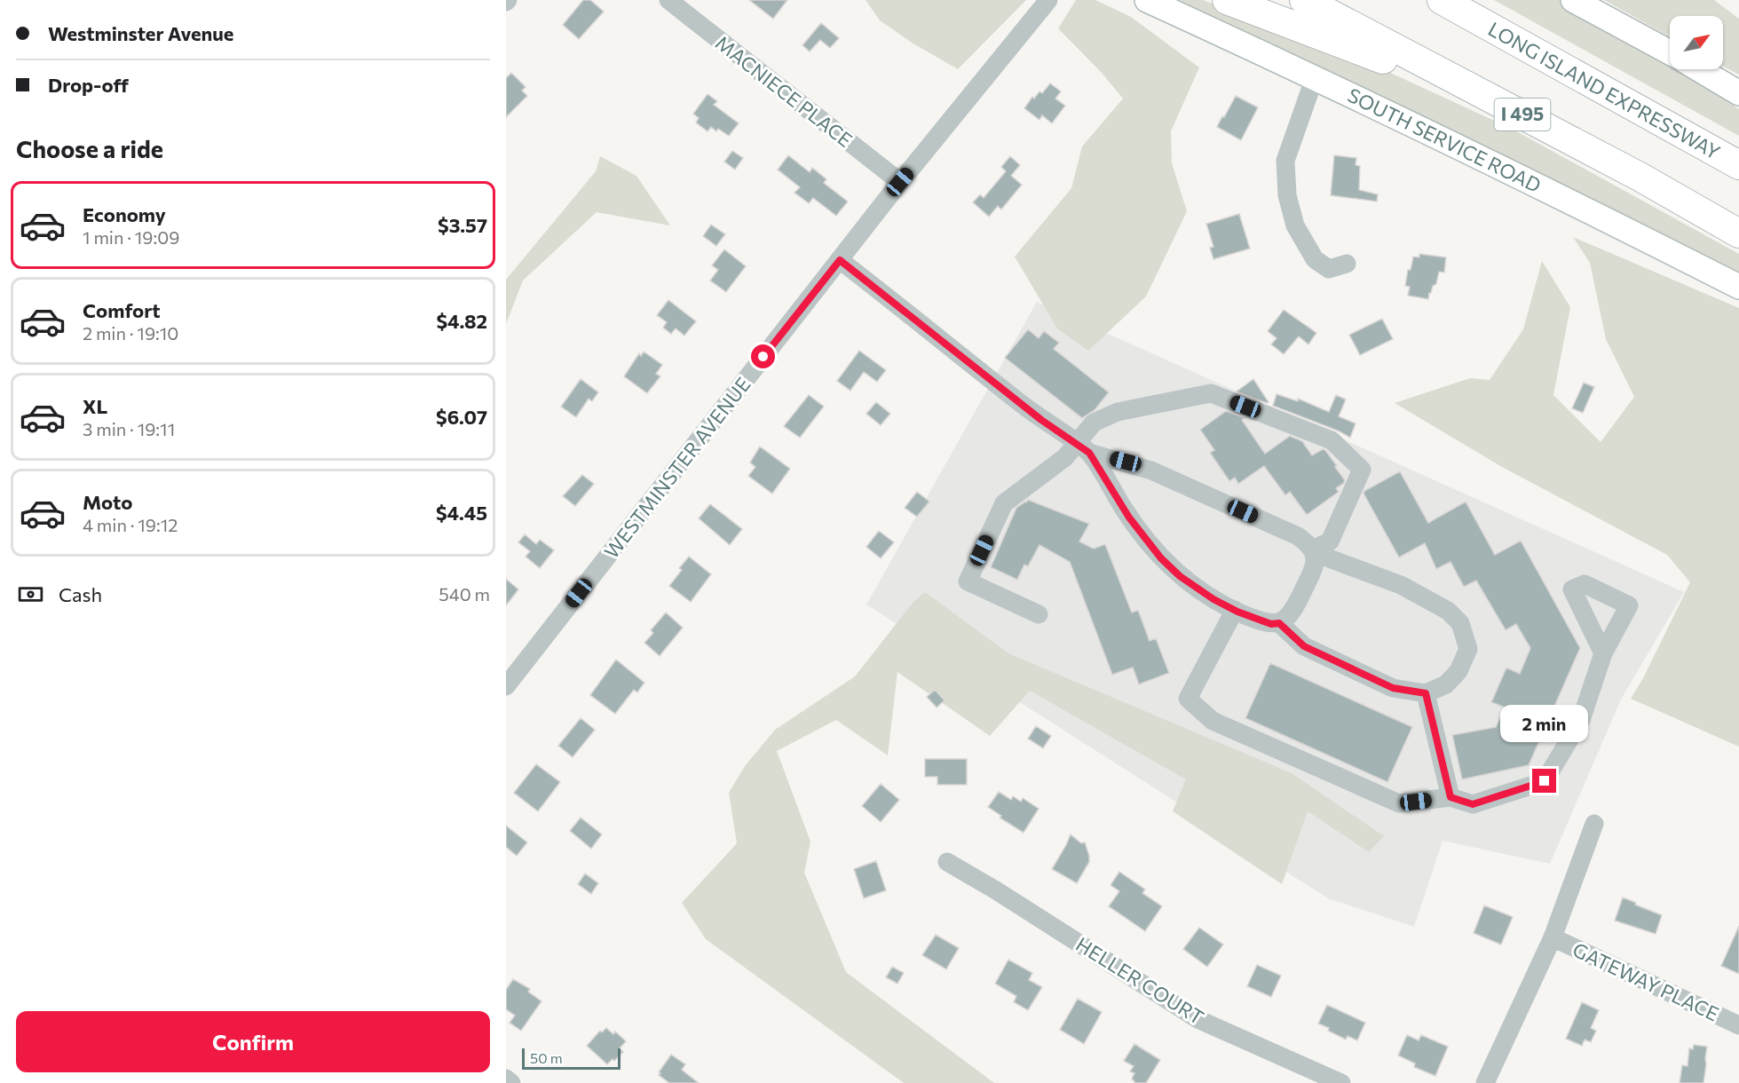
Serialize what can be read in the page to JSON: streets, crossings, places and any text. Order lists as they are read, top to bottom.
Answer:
{
  "streets": {
    "highway": ["LONG ISLAND EXPRESSWAY", "I 495"],
    "main road": ["SOUTH SERVICE ROAD"],
    "street": [
      "MACNIECE PLACE",
      "WESTMINSTER AVENUE",
      "HELLER COURT",
      "GATEWAY PLACE"
    ]
  },
  "crossings": [
    ["MACNIECE PLACE", "WESTMINSTER AVENUE"]
  ],
  "scale_bar": "50 m",
  "north": "top right",
  "page": {
    "banner": ["Westminster Avenue", "Drop-off"],
    "heading": "Choose a ride",
    "list": [
      {
        "name": "Economy",
        "note": "1 min · 19:09",
        "value": "$3.57"
      },
      {
        "name": "Comfort",
        "note": "2 min · 19:10",
        "value": "$4.82"
      },
      {
        "name": "XL",
        "note": "3 min · 19:11",
        "value": "$6.07"
      },
      {
        "name": "Moto",
        "note": "4 min · 19:12",
        "value": "$4.45"
      }
    ],
    "pay": ["Cash", "540 m"],
    "bubble": "2 min",
    "buttons": "Confirm",
    "scale": "50 m"
  }
}
